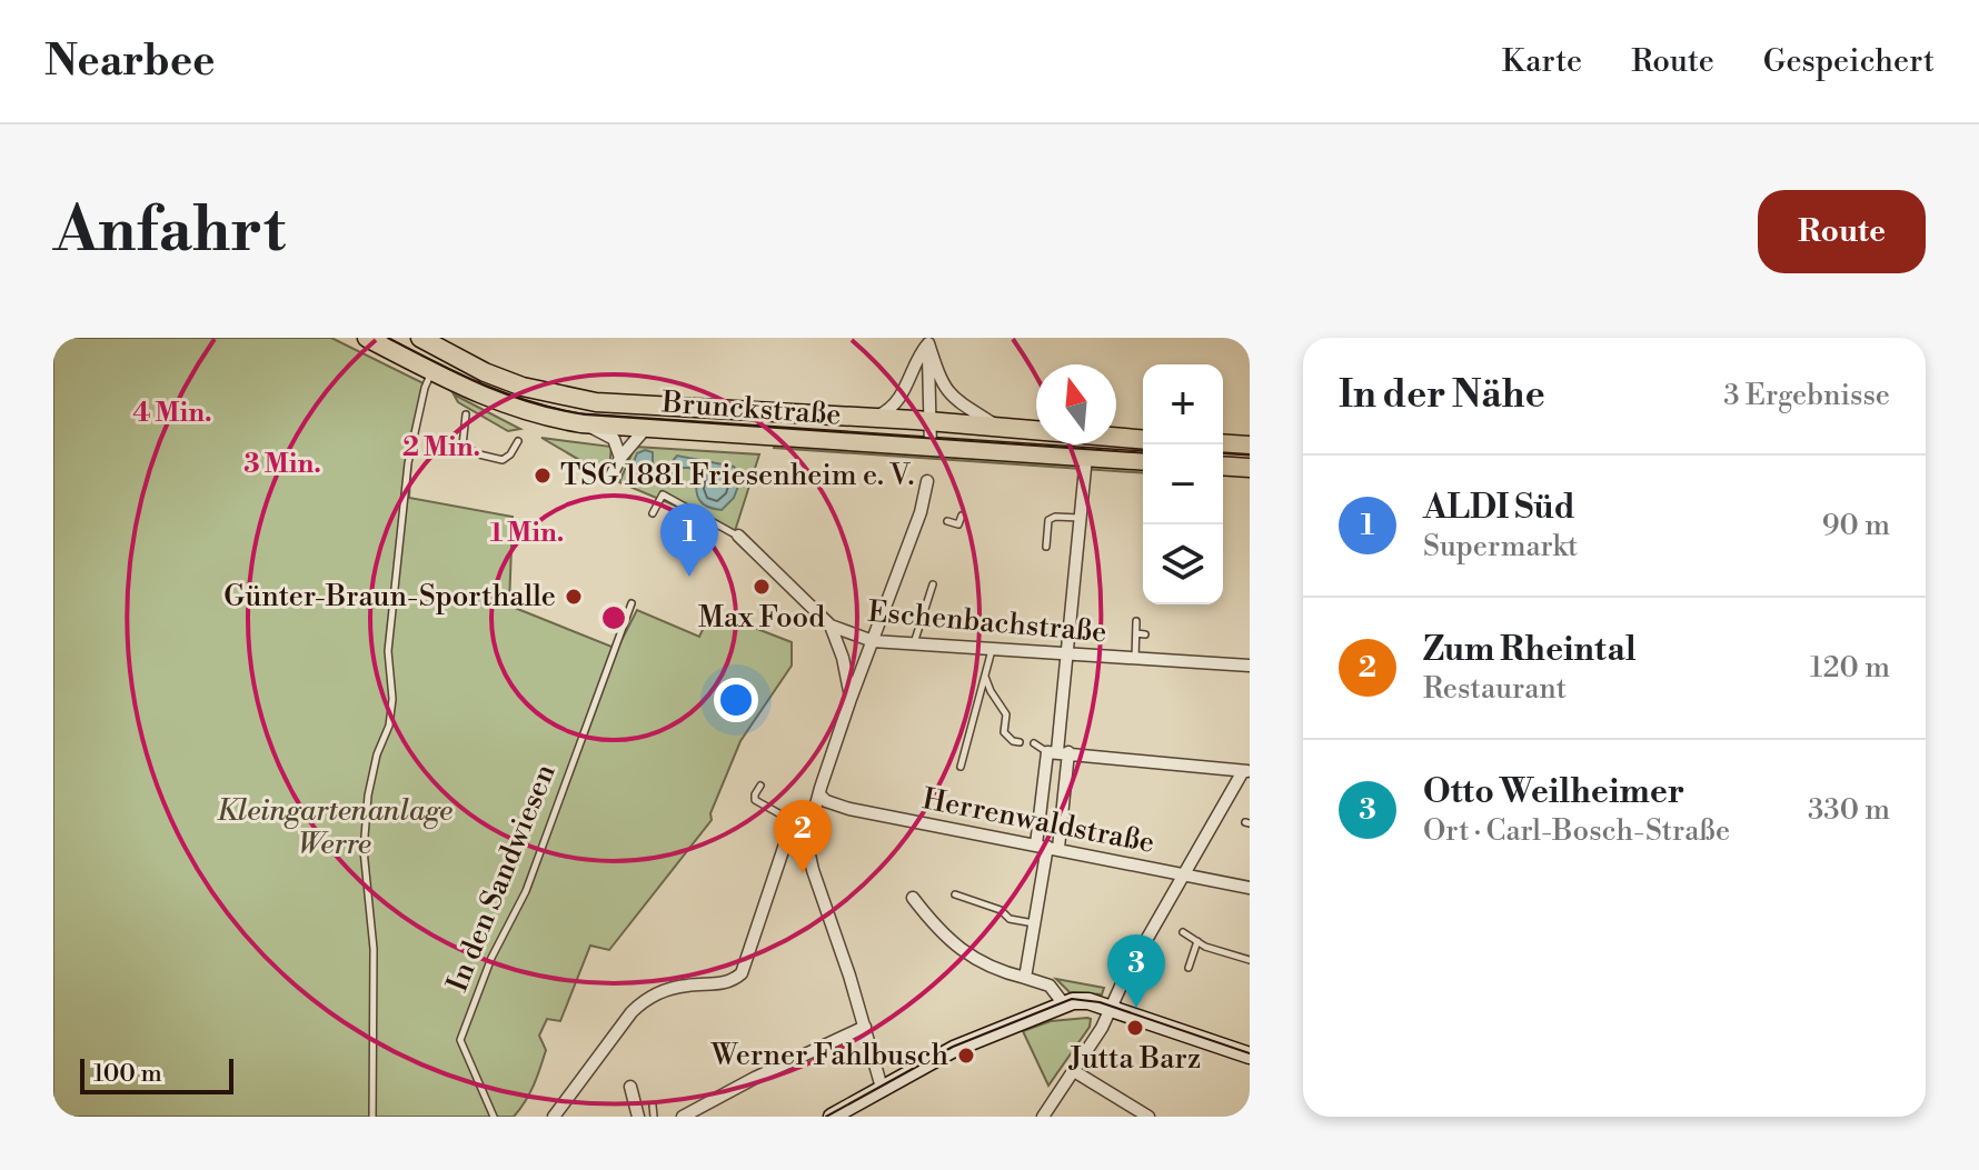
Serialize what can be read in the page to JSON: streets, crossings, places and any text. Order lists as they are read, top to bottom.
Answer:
{
  "streets": {
    "main road": ["Brunckstraße"],
    "street": ["Eschenbachstraße", "Herrenwaldstraße"],
    "lane": ["In den Sandwiesen"]
  },
  "parks": ["Kleingartenanlage Werre"],
  "places": [
    "TSG 1881 Friesenheim e. V.",
    "Max Food",
    "Günter-Braun-Sporthalle",
    "Jutta Barz",
    "Werner Fahlbusch"
  ],
  "scale_bar": "100 m",
  "north": "top",
  "page": {
    "header": "Nearbee",
    "nav": ["Karte", "Route", "Gespeichert"],
    "buttons": "Route",
    "title": "Anfahrt",
    "heading": ["In der Nähe", "3 Ergebnisse"],
    "map_buttons": ["+", "−"],
    "list": [
      {
        "mark": "1",
        "name": "ALDI Süd",
        "note": "Supermarkt",
        "value": "90 m"
      },
      {
        "mark": "2",
        "name": "Zum Rheintal",
        "note": "Restaurant",
        "value": "120 m"
      },
      {
        "mark": "3",
        "name": "Otto Weilheimer",
        "note": "Ort · Carl-Bosch-Straße",
        "value": "330 m"
      }
    ],
    "pins": ["1", "2", "3"],
    "scale": "100 m"
  },
  "rings": [
    "4 Min.",
    "2 Min.",
    "3 Min.",
    "1 Min."
  ]
}
